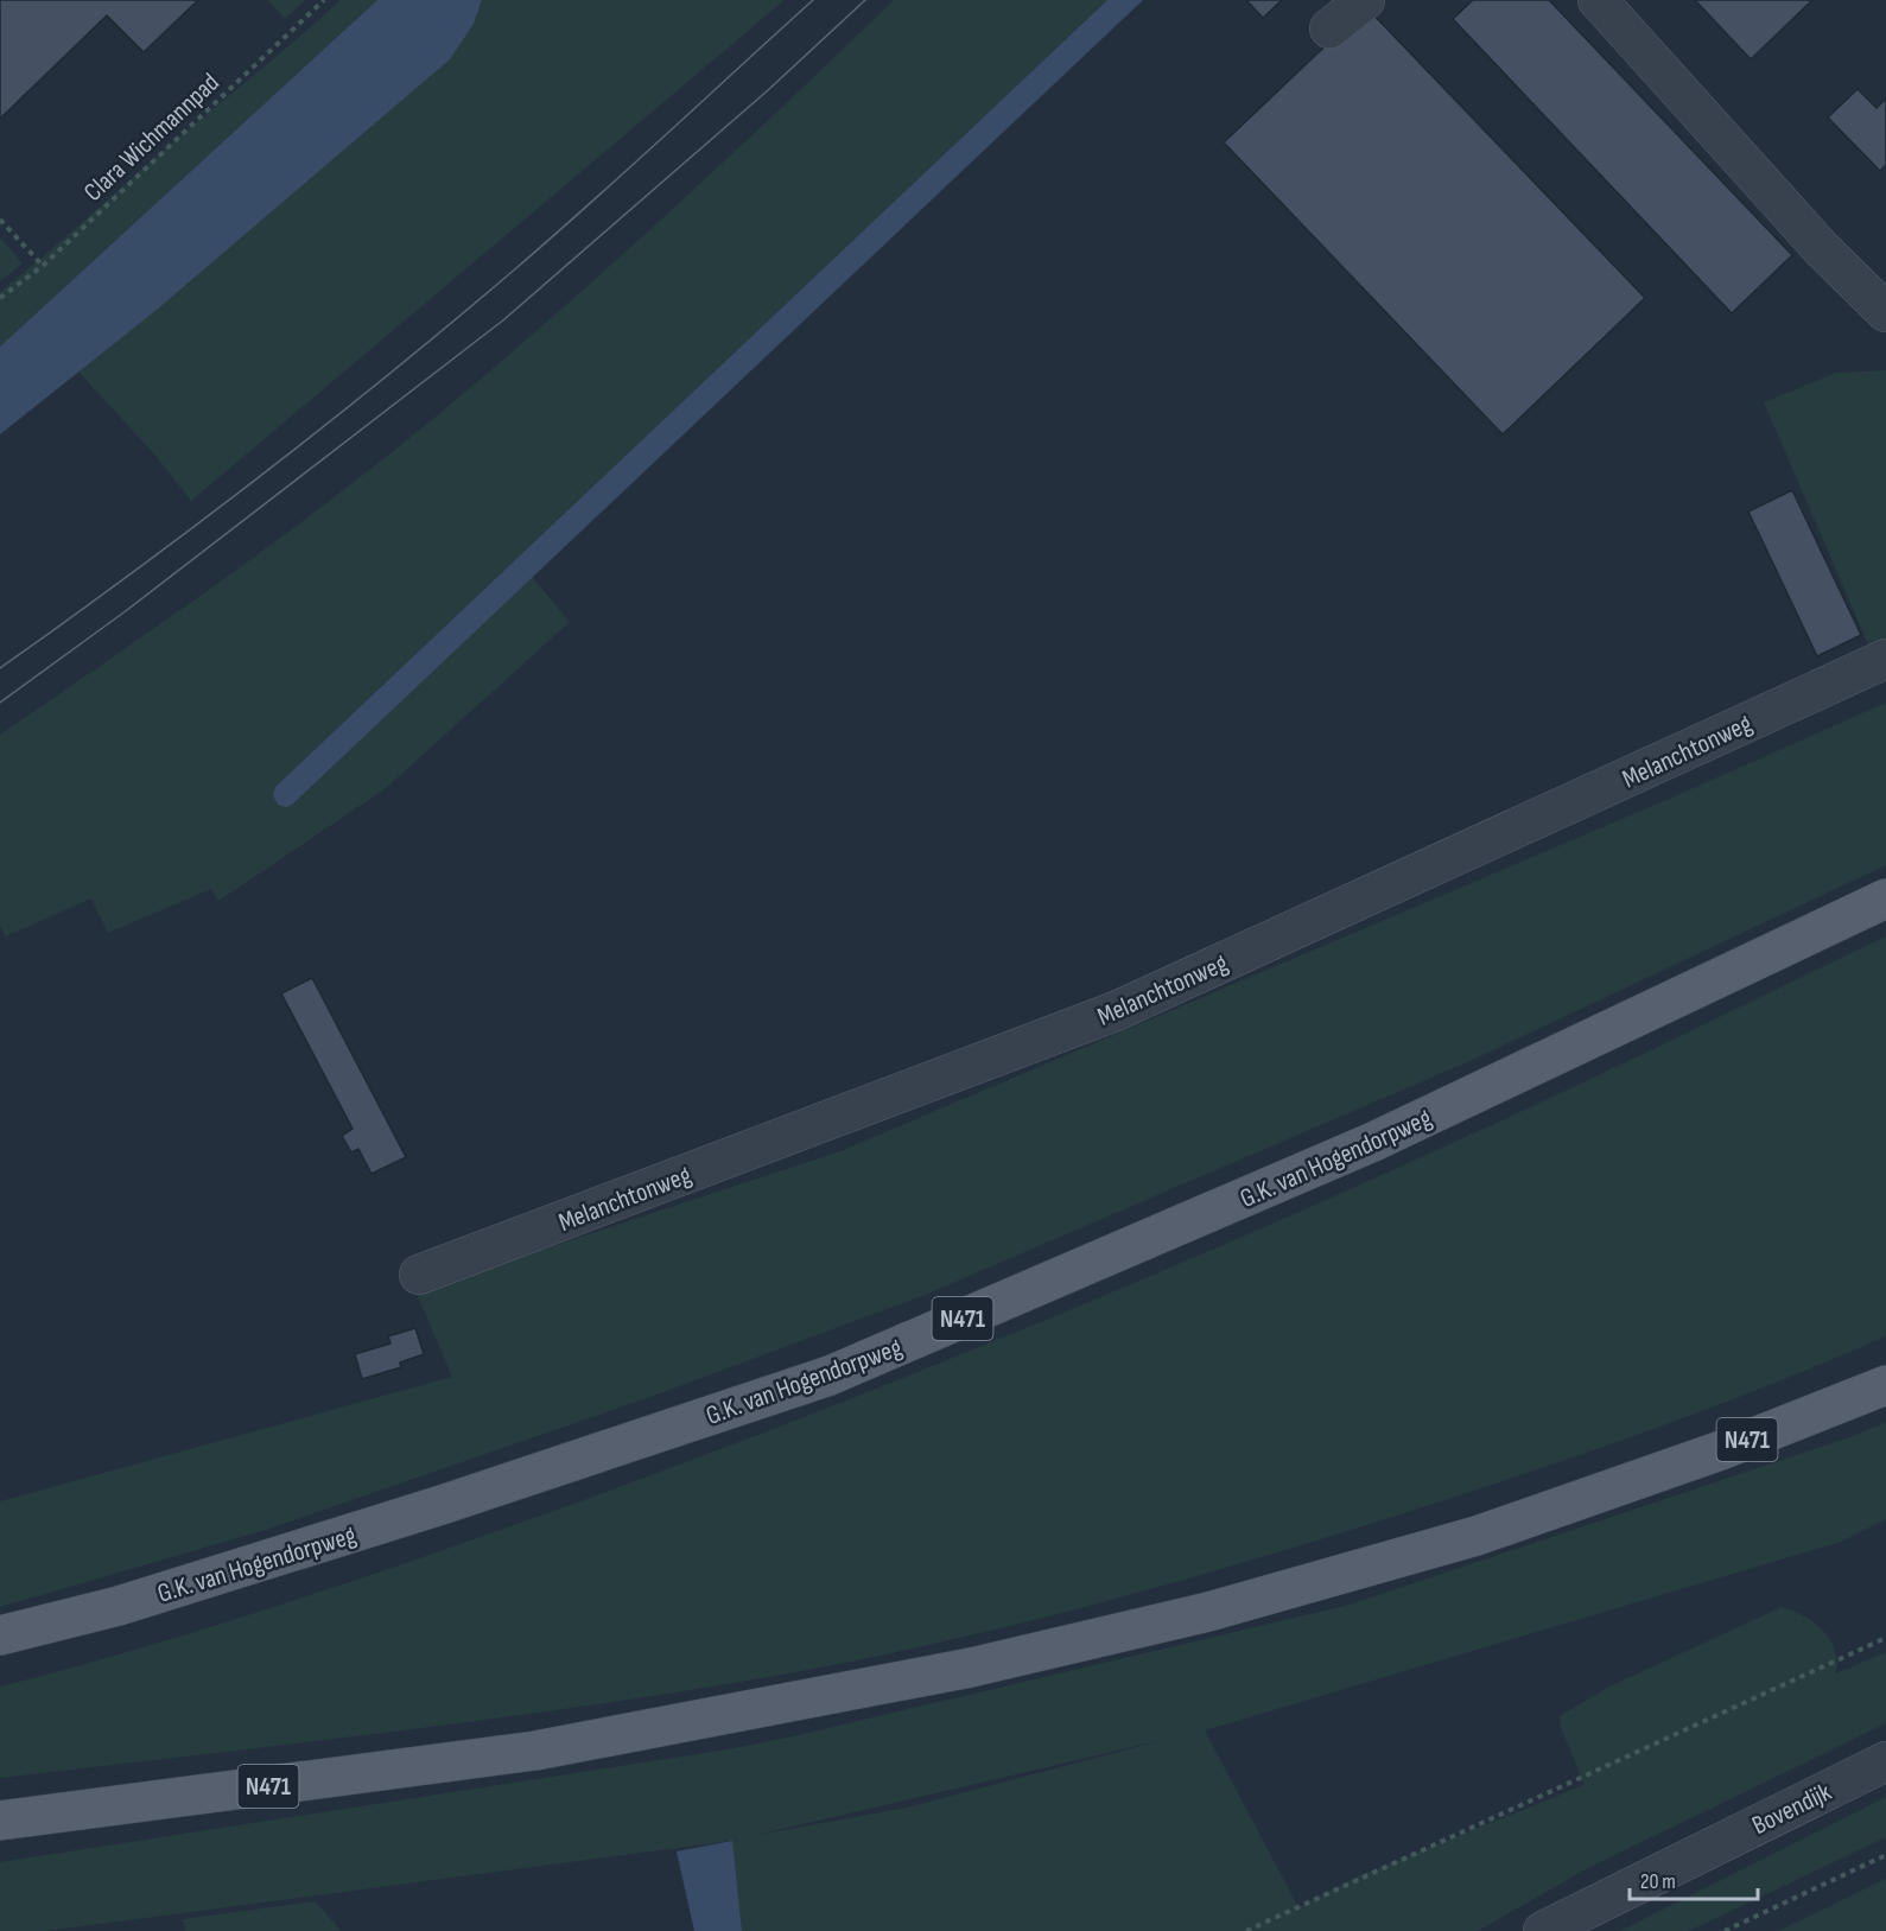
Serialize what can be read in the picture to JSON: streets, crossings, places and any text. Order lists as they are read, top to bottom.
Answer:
{
  "streets": {
    "main road": ["G.K. van Hogendorpweg", "N471"],
    "street": ["Melanchtonweg", "Bovendijk"],
    "path": ["Clara Wichmannpad"]
  },
  "scale_bar": "20 m"
}
